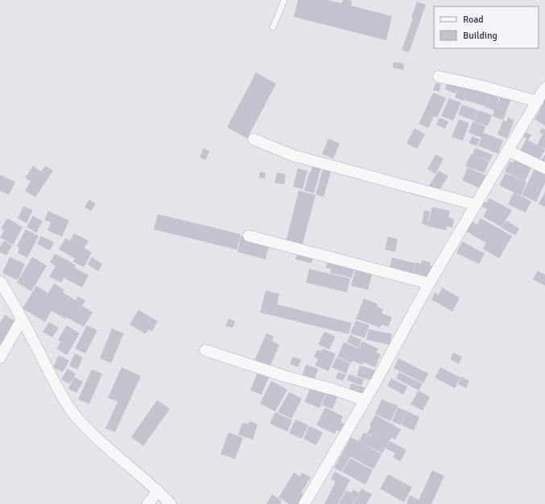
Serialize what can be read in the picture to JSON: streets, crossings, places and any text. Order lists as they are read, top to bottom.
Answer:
{
  "legend": ["Road", "Building"]
}
